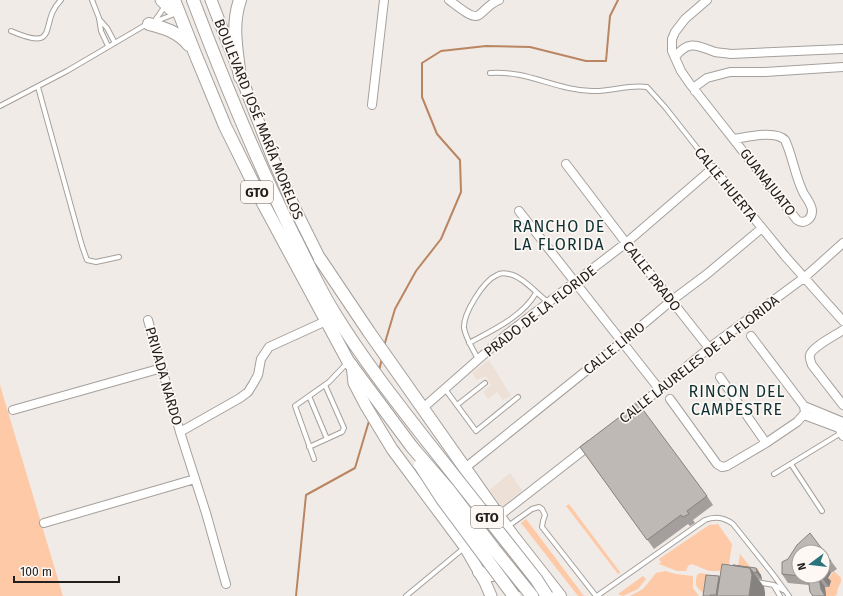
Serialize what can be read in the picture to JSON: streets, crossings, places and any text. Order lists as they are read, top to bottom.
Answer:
{
  "streets": {
    "main road": ["BOULEVARD JOSÉ MARÍA MORELOS", "GTO"],
    "street": [
      "GUANAJUATO",
      "CALLE HUERTA",
      "CALLE PRADO",
      "PRADO DE LA FLORIDE",
      "CALLE LIRIO",
      "CALLE LAURELES DE LA FLORIDA",
      "PRIVADA NARDO"
    ]
  },
  "crossings": [
    ["BOULEVARD JOSÉ MARÍA MORELOS", "GTO"],
    ["CALLE HUERTA", "PRADO DE LA FLORIDE"],
    ["CALLE HUERTA", "CALLE LIRIO"],
    ["CALLE HUERTA", "CALLE LAURELES DE LA FLORIDA"],
    ["CALLE PRADO", "PRADO DE LA FLORIDE"],
    ["CALLE PRADO", "CALLE LIRIO"],
    ["CALLE PRADO", "CALLE LAURELES DE LA FLORIDA"]
  ],
  "districts": ["RANCHO DE LA FLORIDA", "RINCON DEL CAMPESTRE"],
  "scale_bar": "100 m",
  "north": "left"
}
